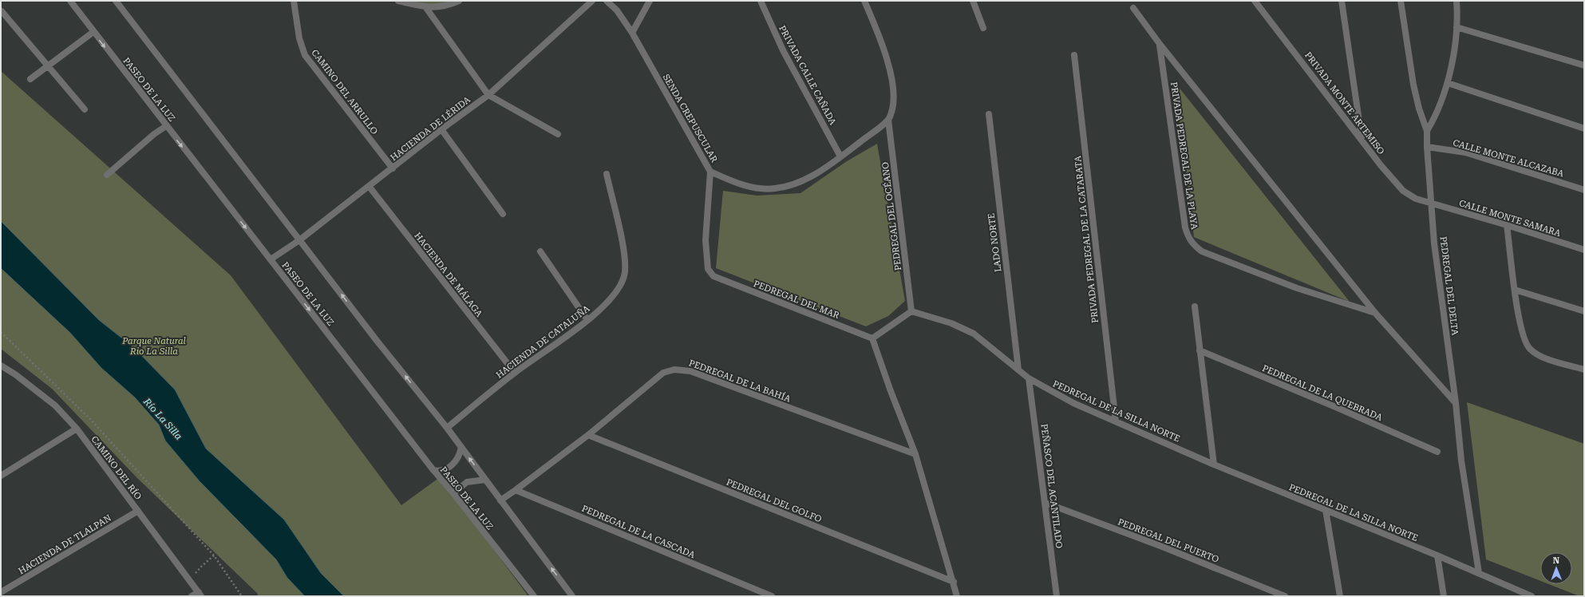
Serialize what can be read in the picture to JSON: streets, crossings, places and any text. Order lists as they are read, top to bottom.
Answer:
{
  "streets": {
    "street": [
      "PRIVADA CALLE CAÑADA",
      "PASEO DE LA LUZ",
      "CAMINO DEL ARRULLO",
      "PRIVADA MONTE ARTEMISO",
      "SENDA CREPUSCULAR",
      "HACIENDA DE LÉRIDA",
      "PRIVADA PEDREGAL DE LA PLAYA",
      "CALLE MONTE ALCAZABA",
      "PEDREGAL DEL OCÉANO",
      "CALLE MONTE SAMARA",
      "PRIVADA PEDREGAL DE LA CATARATA",
      "LADO NORTE",
      "HACIENDA DE MÁLAGA",
      "PEDREGAL DEL DELTA",
      "PEDREGAL DEL MAR",
      "HACIENDA DE CATALUÑA",
      "PEDREGAL DE LA BAHÍA",
      "PEDREGAL DE LA QUEBRADA",
      "PEDREGAL DE LA SILLA NORTE",
      "CAMINO DEL RÍO",
      "PEÑASCO DEL ACANTILADO",
      "PEDREGAL DEL GOLFO",
      "PEDREGAL DE LA CASCADA",
      "PEDREGAL DEL PUERTO",
      "HACIENDA DE TLALPAN"
    ]
  },
  "crossings": [
    ["PASEO DE LA LUZ", "HACIENDA DE LÉRIDA"],
    ["CAMINO DEL ARRULLO", "HACIENDA DE LÉRIDA"],
    ["PRIVADA MONTE ARTEMISO", "CALLE MONTE SAMARA"],
    ["PRIVADA MONTE ARTEMISO", "PEDREGAL DEL DELTA"],
    ["SENDA CREPUSCULAR", "PEDREGAL DEL MAR"],
    ["HACIENDA DE LÉRIDA", "HACIENDA DE MÁLAGA"],
    ["PRIVADA PEDREGAL DE LA PLAYA", "PEDREGAL DEL DELTA"],
    ["CALLE MONTE ALCAZABA", "PEDREGAL DEL DELTA"],
    ["PEDREGAL DEL OCÉANO", "PEDREGAL DE LA SILLA NORTE"],
    ["CALLE MONTE SAMARA", "PEDREGAL DEL DELTA"],
    ["PRIVADA PEDREGAL DE LA CATARATA", "PEDREGAL DE LA SILLA NORTE"],
    ["LADO NORTE", "PEDREGAL DE LA SILLA NORTE"],
    ["HACIENDA DE MÁLAGA", "HACIENDA DE CATALUÑA"],
    ["PEDREGAL DEL DELTA", "PEDREGAL DE LA SILLA NORTE"],
    ["PEDREGAL DE LA BAHÍA", "PEDREGAL DEL GOLFO"],
    ["PEDREGAL DE LA BAHÍA", "PEDREGAL DE LA CASCADA"],
    ["PEDREGAL DE LA SILLA NORTE", "PEÑASCO DEL ACANTILADO"],
    ["CAMINO DEL RÍO", "HACIENDA DE TLALPAN"],
    ["PEÑASCO DEL ACANTILADO", "PEDREGAL DEL PUERTO"]
  ],
  "water": ["Río La Silla"],
  "parks": ["Parque Natural Rio La Silla"],
  "north": "top"
}
